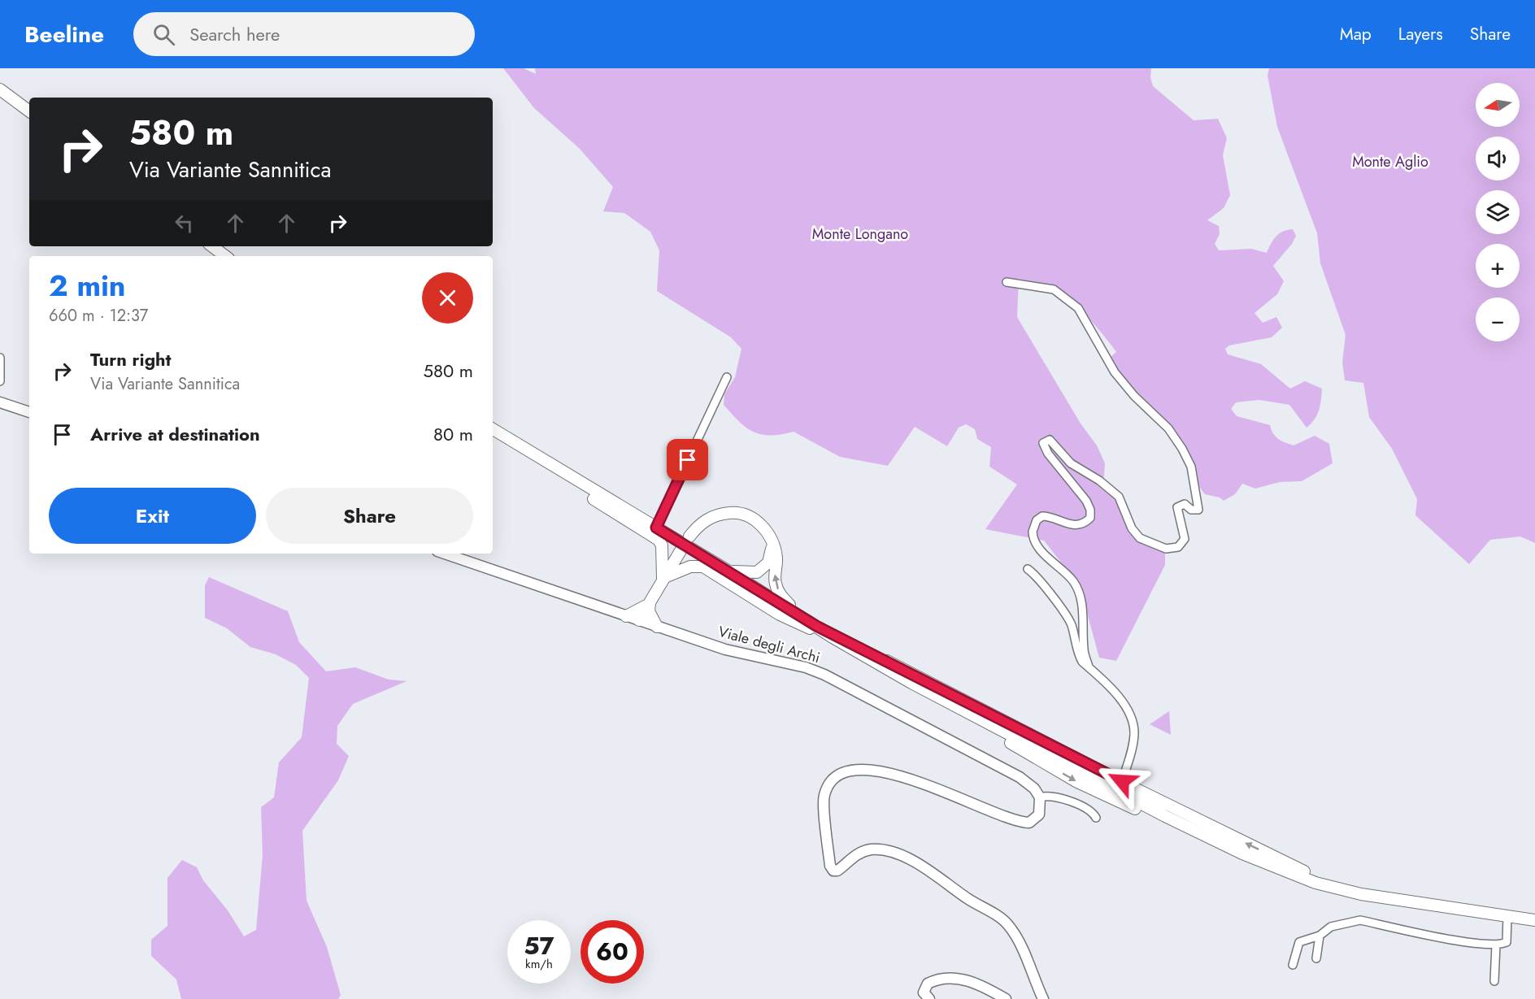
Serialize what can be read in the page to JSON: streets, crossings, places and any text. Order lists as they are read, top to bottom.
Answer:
{
  "streets": {
    "main road": ["Viale degli Archi"]
  },
  "parks": ["Monte Aglio", "Monte Longano"],
  "north": "left",
  "page": {
    "header": "Beeline",
    "search": "Search here",
    "nav": ["Map", "Layers", "Share"],
    "map_buttons": ["+", "−"],
    "turn": ["580 m", "Via Variante Sannitica"],
    "heading": ["2 min", "660 m · 12:37"],
    "list": [
      {
        "name": "Turn right",
        "note": "Via Variante Sannitica",
        "value": "580 m"
      },
      {
        "name": "Arrive at destination",
        "value": "80 m"
      }
    ],
    "buttons": ["Exit", "Share"],
    "speed": "57 km/h",
    "limit": "60"
  }
}
